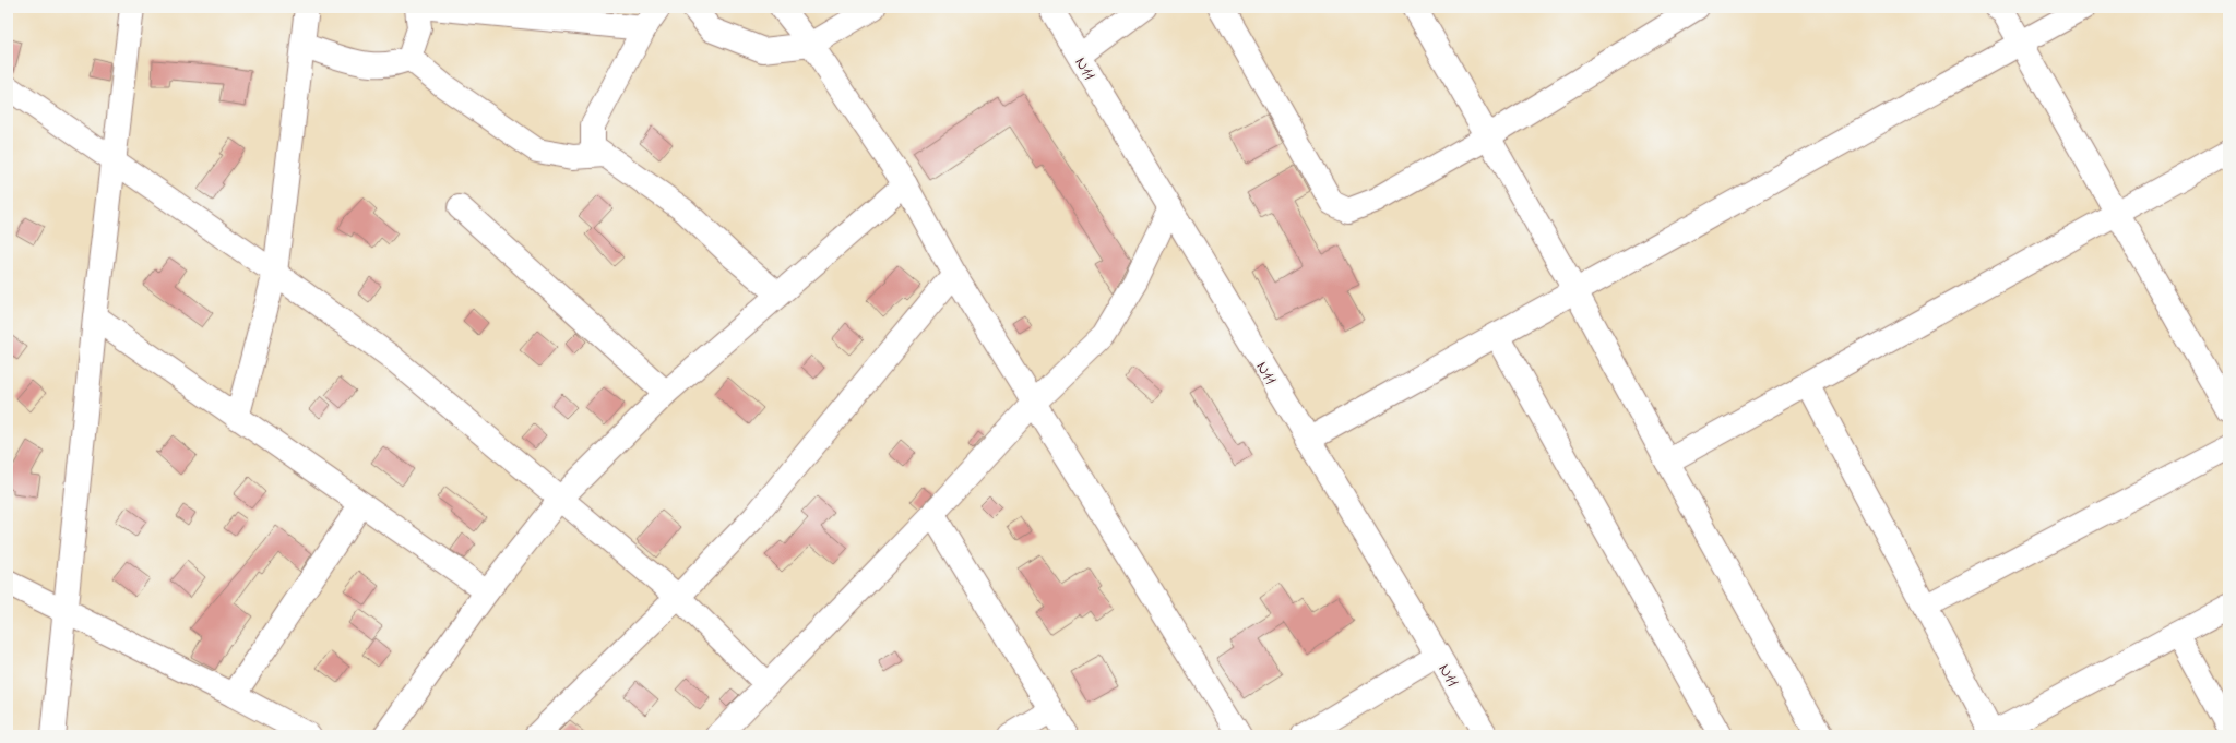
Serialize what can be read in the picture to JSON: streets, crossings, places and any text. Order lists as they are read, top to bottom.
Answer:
{
  "streets": {
    "street": ["N11"]
  }
}
